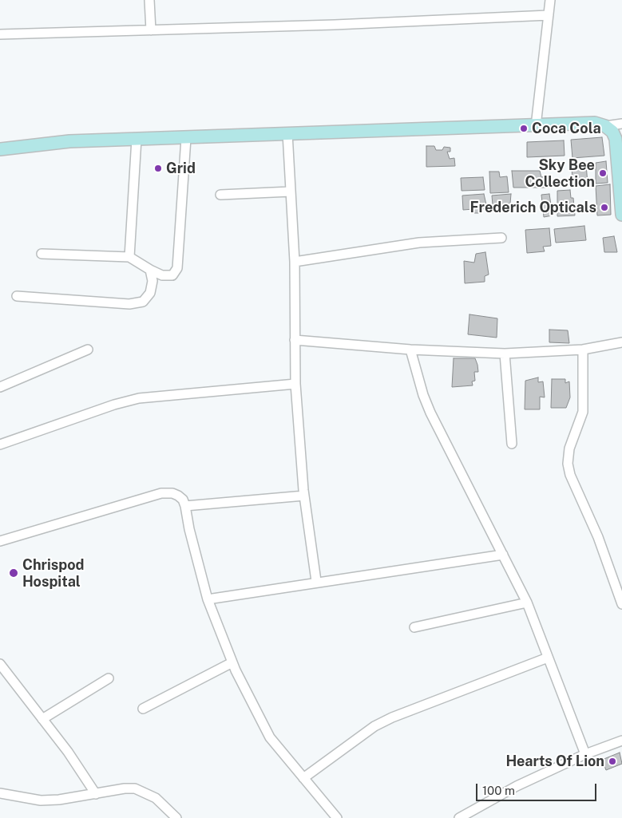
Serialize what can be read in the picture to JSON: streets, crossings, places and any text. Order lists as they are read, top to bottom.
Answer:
{
  "places": [
    "Coca Cola",
    "Grid",
    "Sky Bee Collection",
    "Frederich Opticals",
    "Chrispod Hospital",
    "Hearts Of Lion"
  ],
  "scale_bar": "100 m"
}
